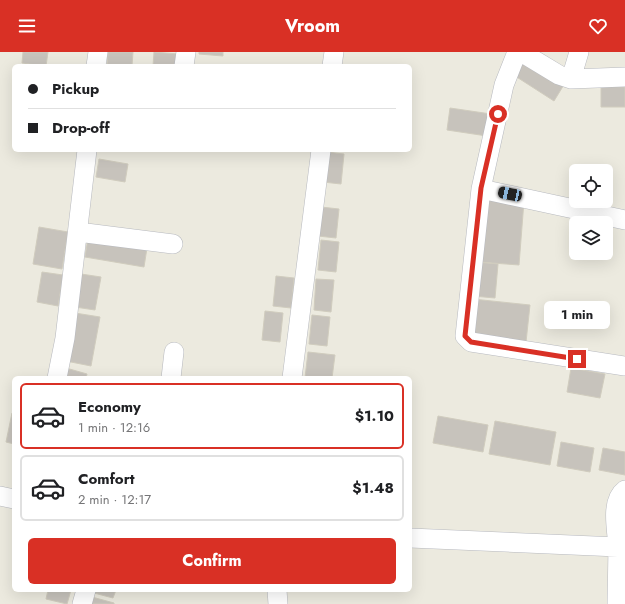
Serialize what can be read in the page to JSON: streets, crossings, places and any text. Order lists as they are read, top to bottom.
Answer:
{
  "page": {
    "header": "Vroom",
    "banner": ["Pickup", "Drop-off"],
    "bubble": "1 min",
    "list": [
      {
        "name": "Economy",
        "note": "1 min · 12:16",
        "value": "$1.10"
      },
      {
        "name": "Comfort",
        "note": "2 min · 12:17",
        "value": "$1.48"
      }
    ],
    "buttons": "Confirm"
  }
}
